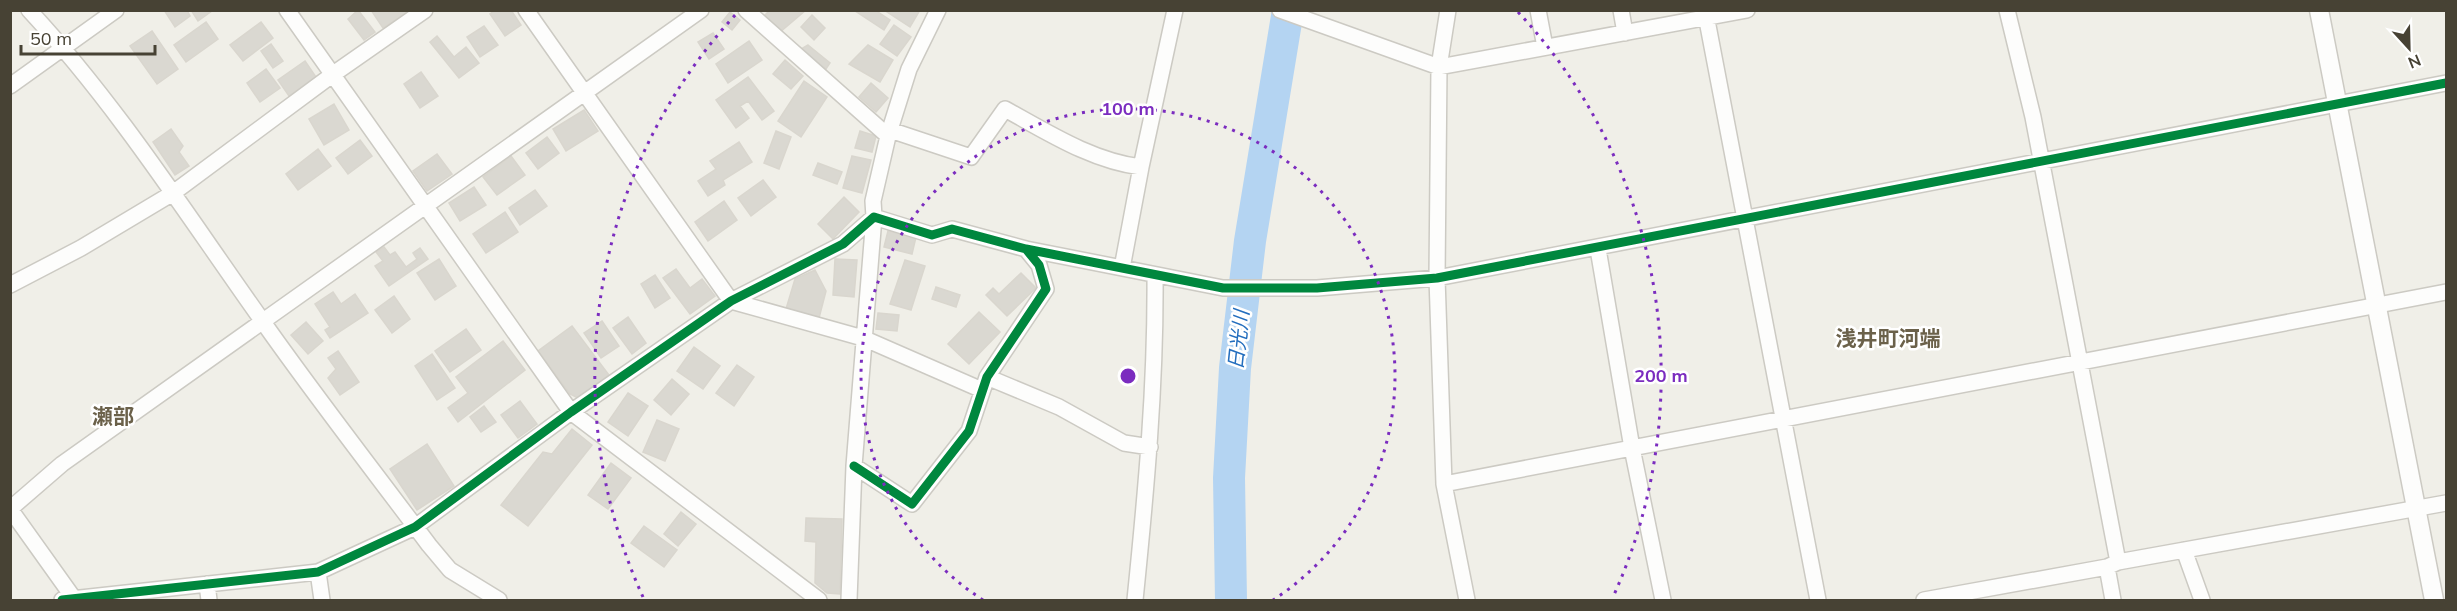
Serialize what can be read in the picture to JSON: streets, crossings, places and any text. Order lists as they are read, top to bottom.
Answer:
{
  "districts": ["浅井町河端", "瀬部"],
  "water": ["日光川"],
  "scale_bar": "50 m",
  "north": "bottom",
  "rings": ["100 m", "200 m"]
}
